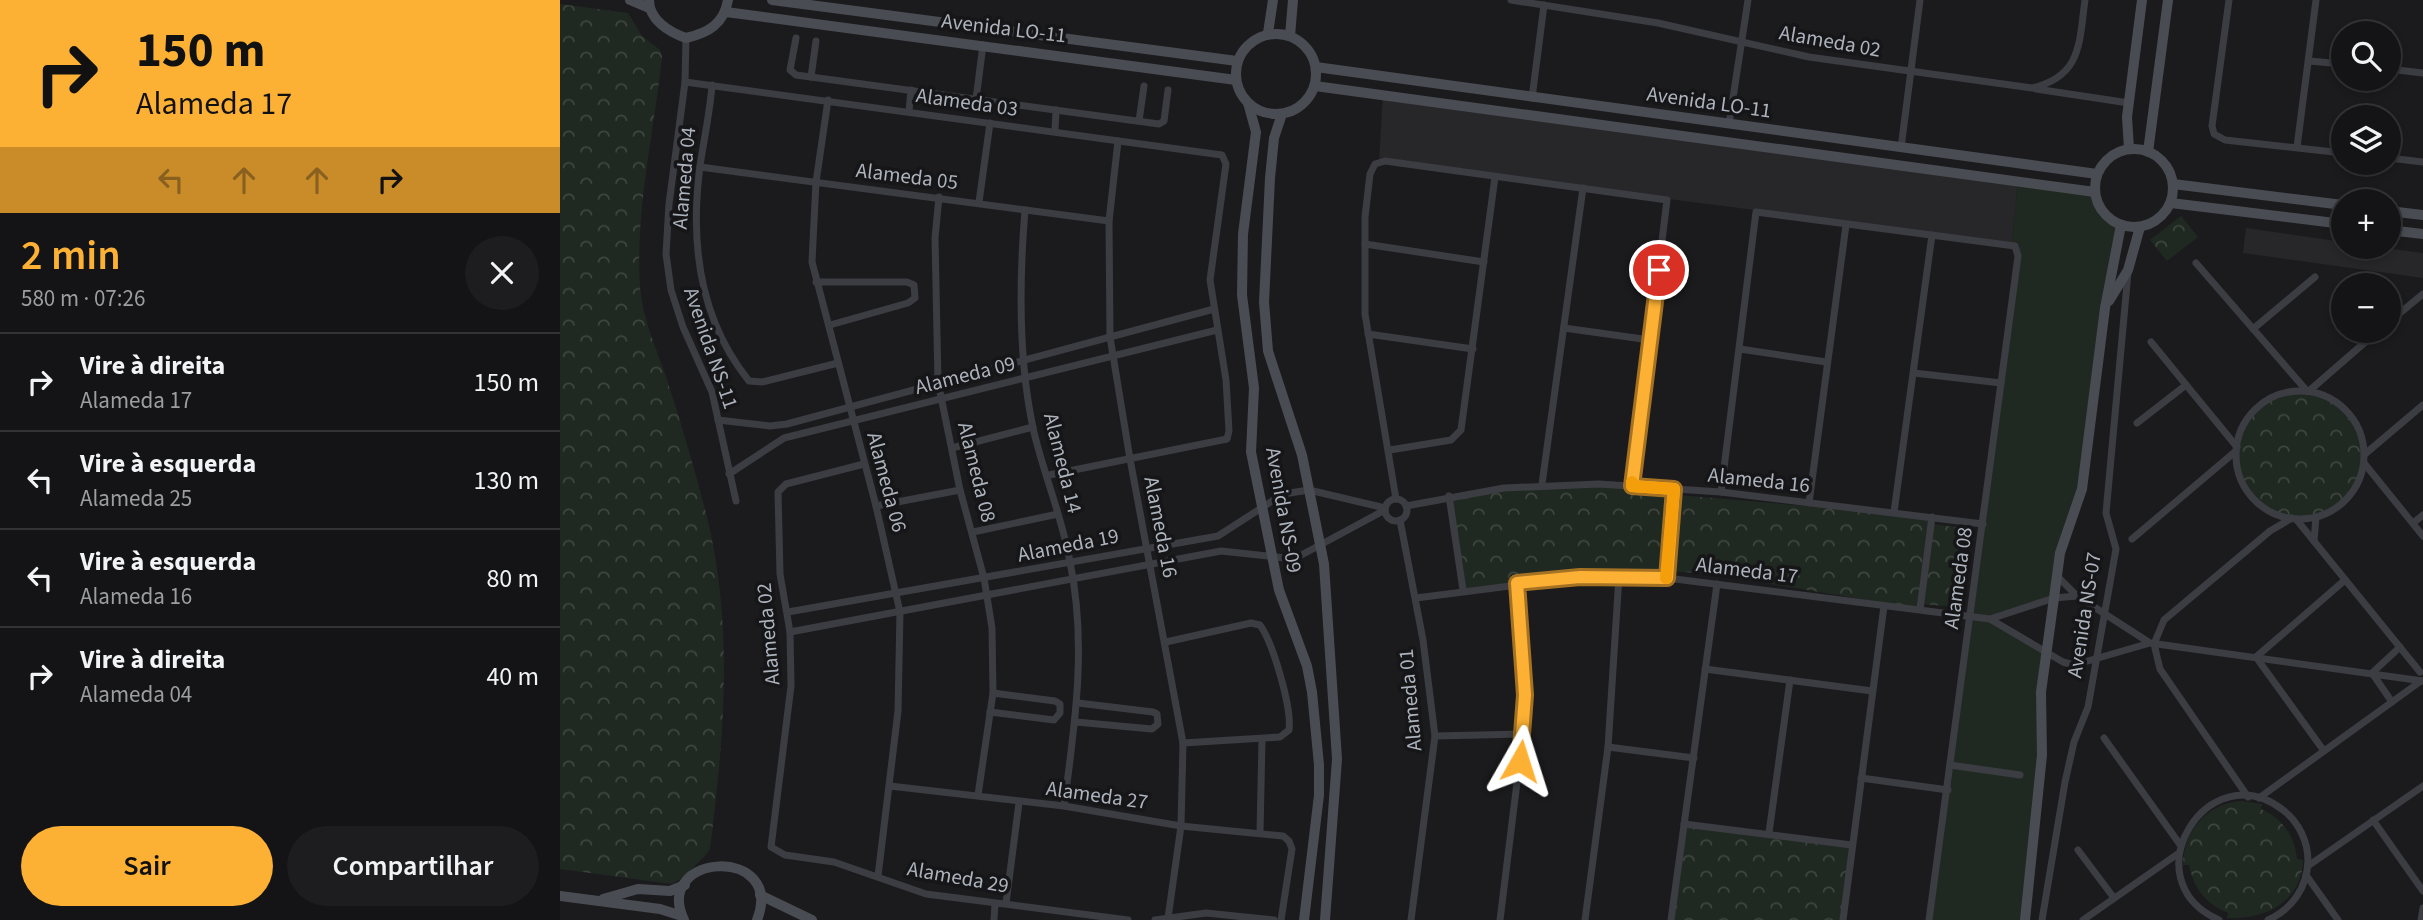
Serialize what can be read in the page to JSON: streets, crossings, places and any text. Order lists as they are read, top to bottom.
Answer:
{
  "streets": {
    "street": [
      "Avenida LO-11",
      "Alameda 02",
      "Alameda 03",
      "Alameda 05",
      "Alameda 04",
      "Avenida NS-11",
      "Alameda 09",
      "Alameda 14",
      "Alameda 08",
      "Alameda 16",
      "Alameda 06",
      "Avenida NS-09",
      "Alameda 19",
      "Alameda 17",
      "Avenida NS-07",
      "Alameda 01",
      "Alameda 27",
      "Alameda 29"
    ]
  },
  "crossings": [
    ["Avenida LO-11", "Avenida NS-09"],
    ["Avenida LO-11", "Avenida NS-07"],
    ["Alameda 02", "Alameda 06"],
    ["Alameda 02", "Alameda 19"],
    ["Alameda 02", "Alameda 29"],
    ["Alameda 03", "Alameda 04"],
    ["Alameda 03", "Avenida NS-11"],
    ["Alameda 03", "Alameda 09"],
    ["Alameda 03", "Alameda 16"],
    ["Alameda 03", "Alameda 06"],
    ["Alameda 05", "Alameda 04"],
    ["Alameda 05", "Alameda 14"],
    ["Alameda 05", "Alameda 08"],
    ["Alameda 05", "Alameda 16"],
    ["Alameda 05", "Alameda 06"],
    ["Alameda 04", "Alameda 06"],
    ["Avenida NS-11", "Alameda 09"],
    ["Alameda 09", "Alameda 14"],
    ["Alameda 09", "Alameda 08"],
    ["Alameda 09", "Alameda 16"],
    ["Alameda 09", "Alameda 06"],
    ["Alameda 14", "Alameda 19"],
    ["Alameda 14", "Alameda 27"],
    ["Alameda 08", "Alameda 16"],
    ["Alameda 08", "Alameda 19"],
    ["Alameda 08", "Alameda 17"],
    ["Alameda 08", "Alameda 27"],
    ["Alameda 16", "Alameda 19"],
    ["Alameda 16", "Alameda 01"],
    ["Alameda 16", "Alameda 27"],
    ["Alameda 06", "Alameda 19"],
    ["Alameda 06", "Alameda 27"],
    ["Alameda 06", "Alameda 29"],
    ["Avenida NS-09", "Alameda 19"],
    ["Alameda 19", "Alameda 01"],
    ["Alameda 17", "Alameda 01"]
  ],
  "page": {
    "turn": ["150 m", "Alameda 17"],
    "map_buttons": ["+", "−"],
    "heading": ["2 min", "580 m · 07:26"],
    "list": [
      {
        "name": "Vire à direita",
        "note": "Alameda 17",
        "value": "150 m"
      },
      {
        "name": "Vire à esquerda",
        "note": "Alameda 25",
        "value": "130 m"
      },
      {
        "name": "Vire à esquerda",
        "note": "Alameda 16",
        "value": "80 m"
      },
      {
        "name": "Vire à direita",
        "note": "Alameda 04",
        "value": "40 m"
      }
    ],
    "buttons": ["Sair", "Compartilhar"]
  }
}
